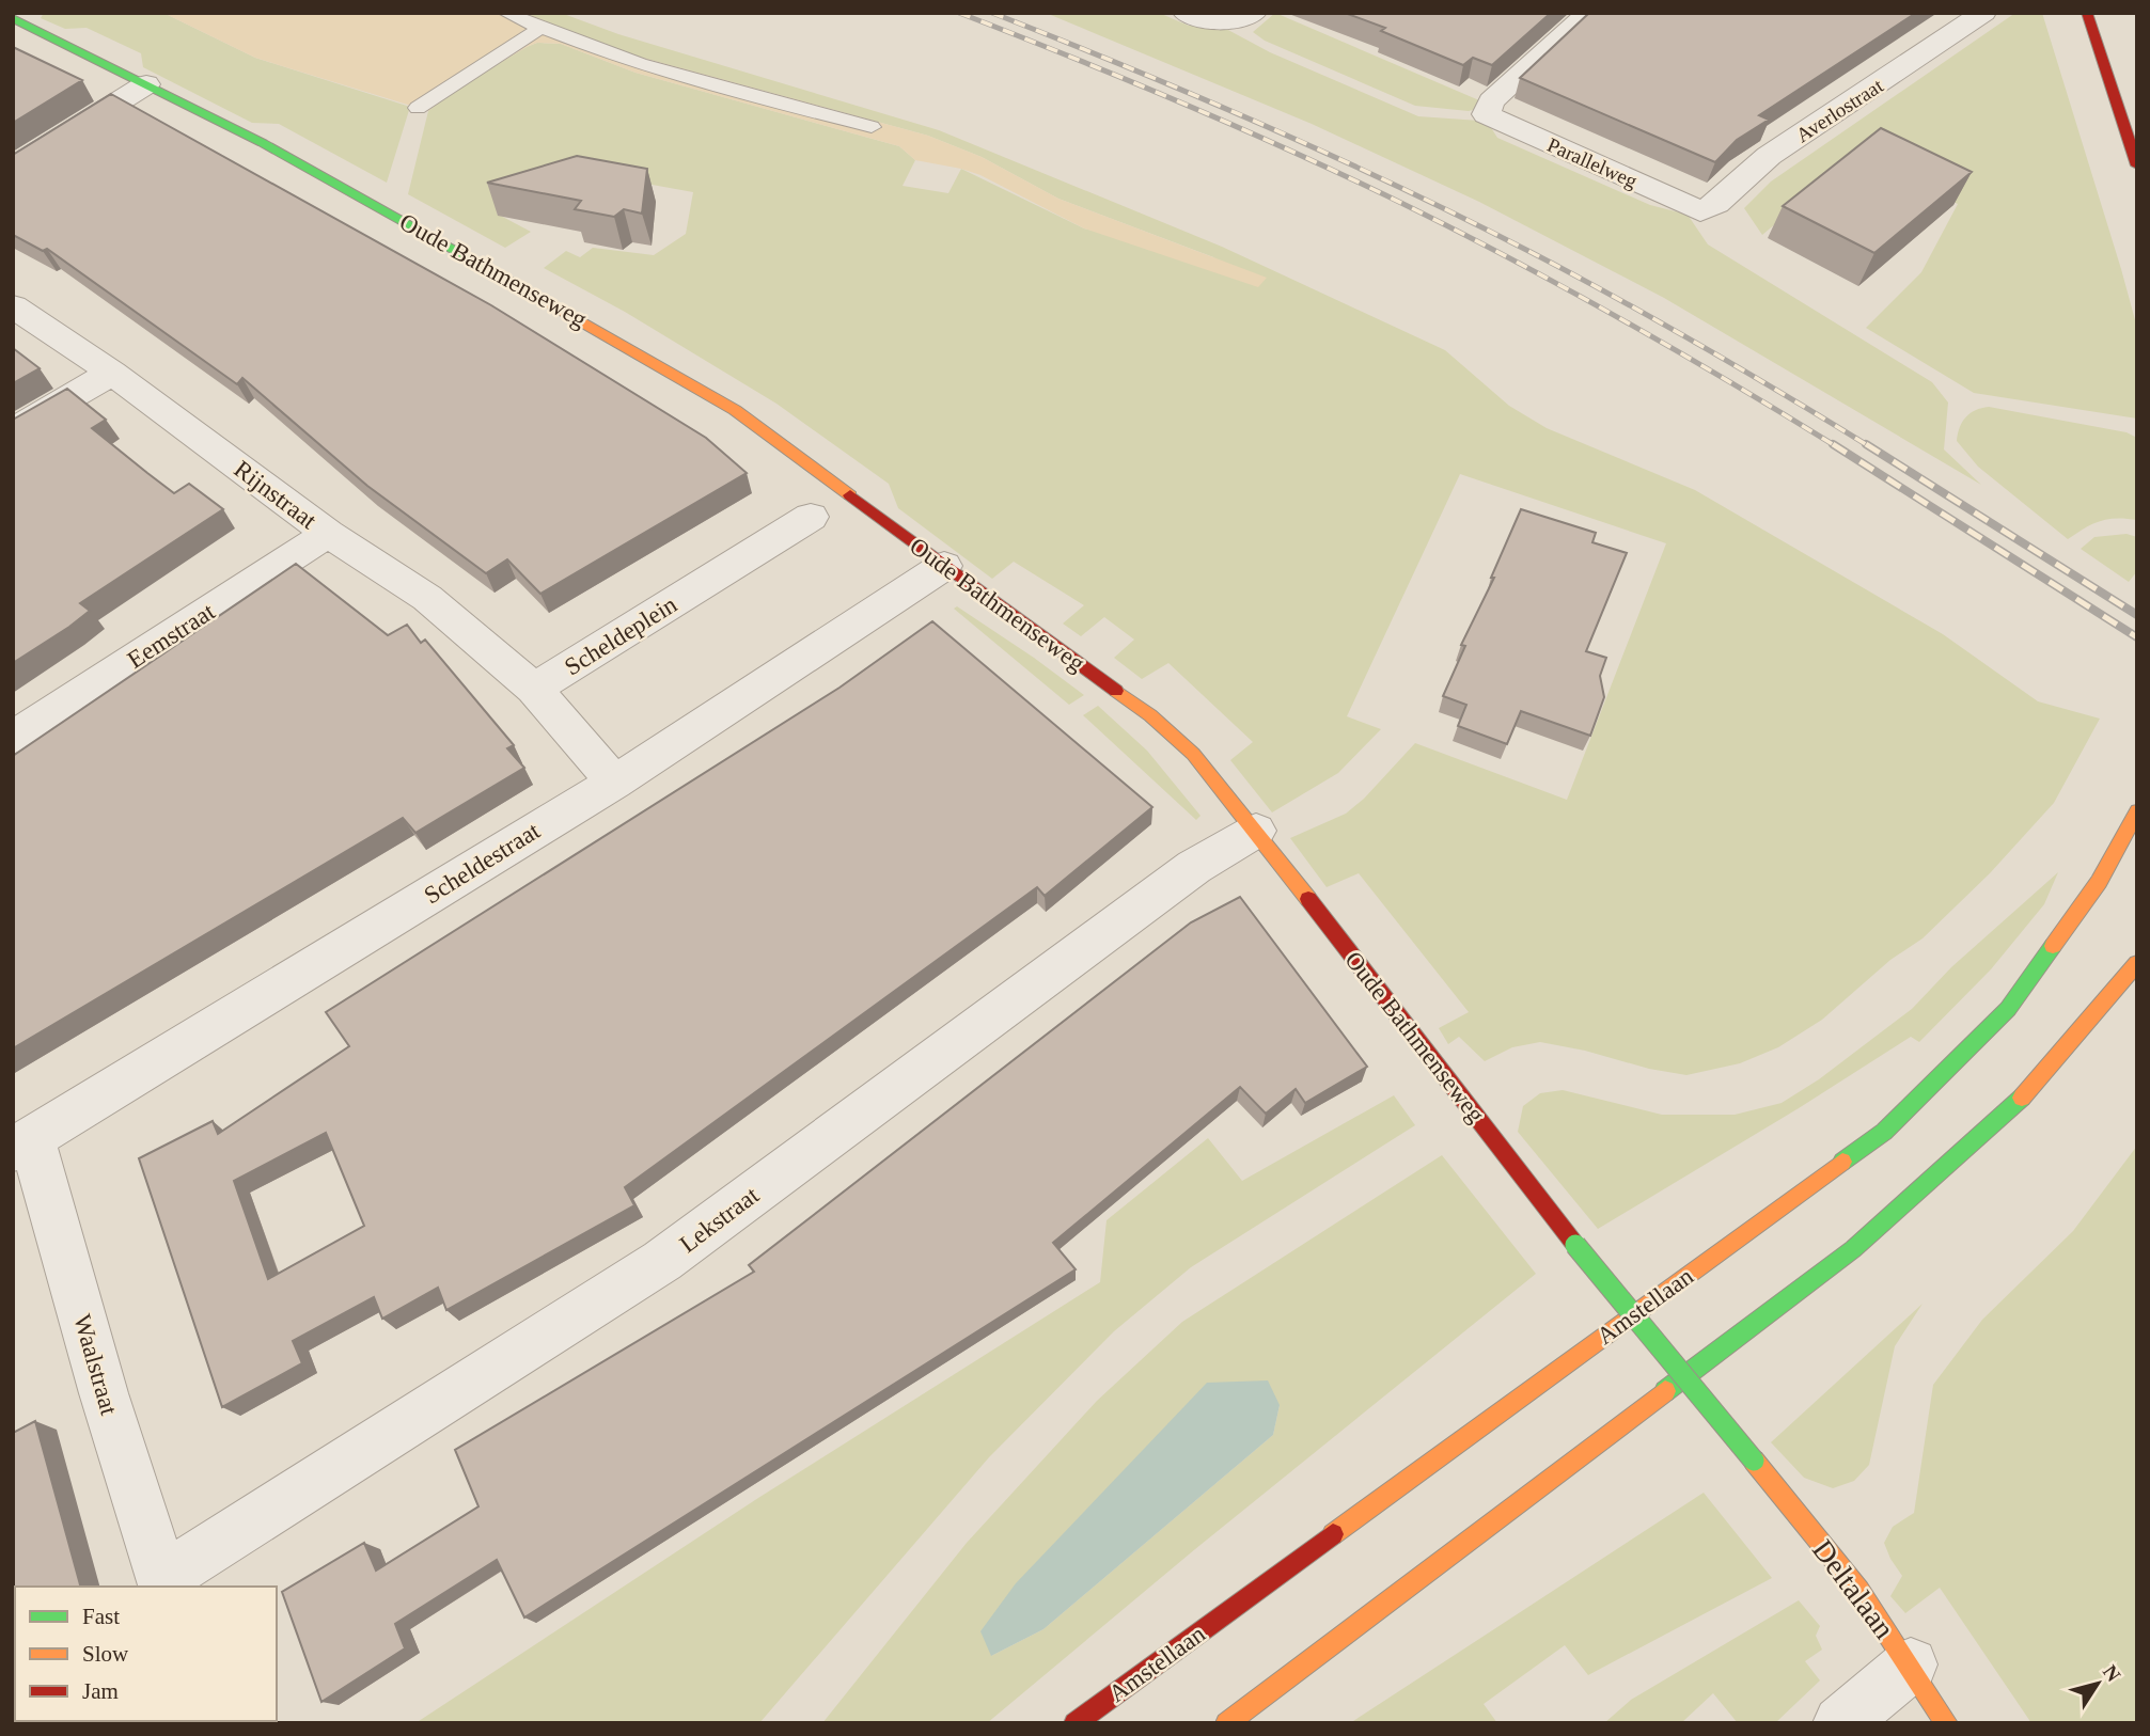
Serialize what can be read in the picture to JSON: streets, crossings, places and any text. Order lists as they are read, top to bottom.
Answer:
{
  "streets": {
    "street": [
      "Averlostraat",
      "Parallelweg",
      "Oude Bathmenseweg",
      "Rijnstraat",
      "Eemstraat",
      "Scheldeplein",
      "Scheldestraat",
      "Lekstraat",
      "Amstellaan",
      "Waalstraat",
      "Deltalaan"
    ]
  },
  "crossings": [
    ["Averlostraat", "Parallelweg"],
    ["Oude Bathmenseweg", "Scheldestraat"],
    ["Oude Bathmenseweg", "Lekstraat"],
    ["Oude Bathmenseweg", "Deltalaan"],
    ["Rijnstraat", "Eemstraat"],
    ["Rijnstraat", "Scheldeplein"],
    ["Scheldeplein", "Scheldestraat"],
    ["Scheldestraat", "Waalstraat"],
    ["Lekstraat", "Waalstraat"]
  ],
  "legend": ["Fast", "Slow", "Jam"],
  "north": "top right"
}
